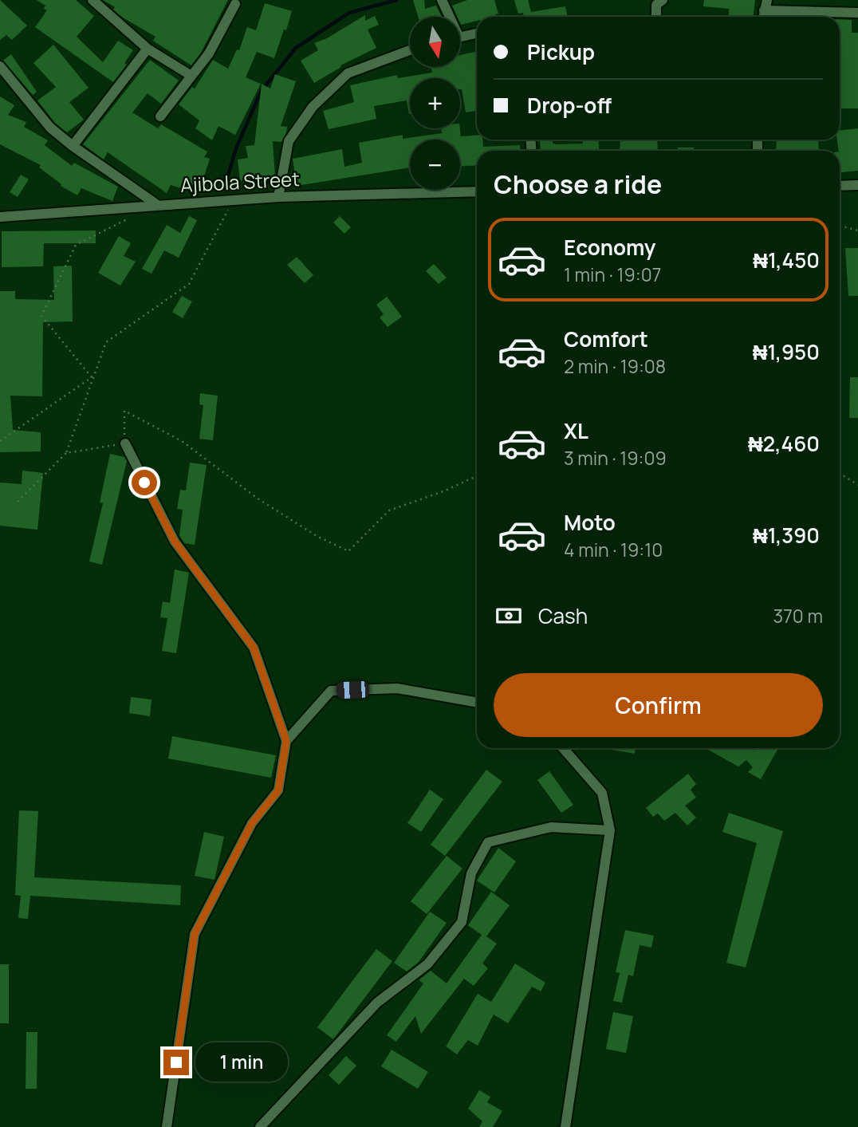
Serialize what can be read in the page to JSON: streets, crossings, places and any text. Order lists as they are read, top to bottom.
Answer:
{
  "streets": {
    "street": ["Ajibola Street"]
  },
  "north": "bottom",
  "page": {
    "map_buttons": ["+", "−"],
    "banner": ["Pickup", "Drop-off"],
    "heading": "Choose a ride",
    "list": [
      {
        "name": "Economy",
        "note": "1 min · 19:07",
        "value": "₦1,450"
      },
      {
        "name": "Comfort",
        "note": "2 min · 19:08",
        "value": "₦1,950"
      },
      {
        "name": "XL",
        "note": "3 min · 19:09",
        "value": "₦2,460"
      },
      {
        "name": "Moto",
        "note": "4 min · 19:10",
        "value": "₦1,390"
      }
    ],
    "pay": ["Cash", "370 m"],
    "buttons": "Confirm",
    "bubble": "1 min"
  }
}
